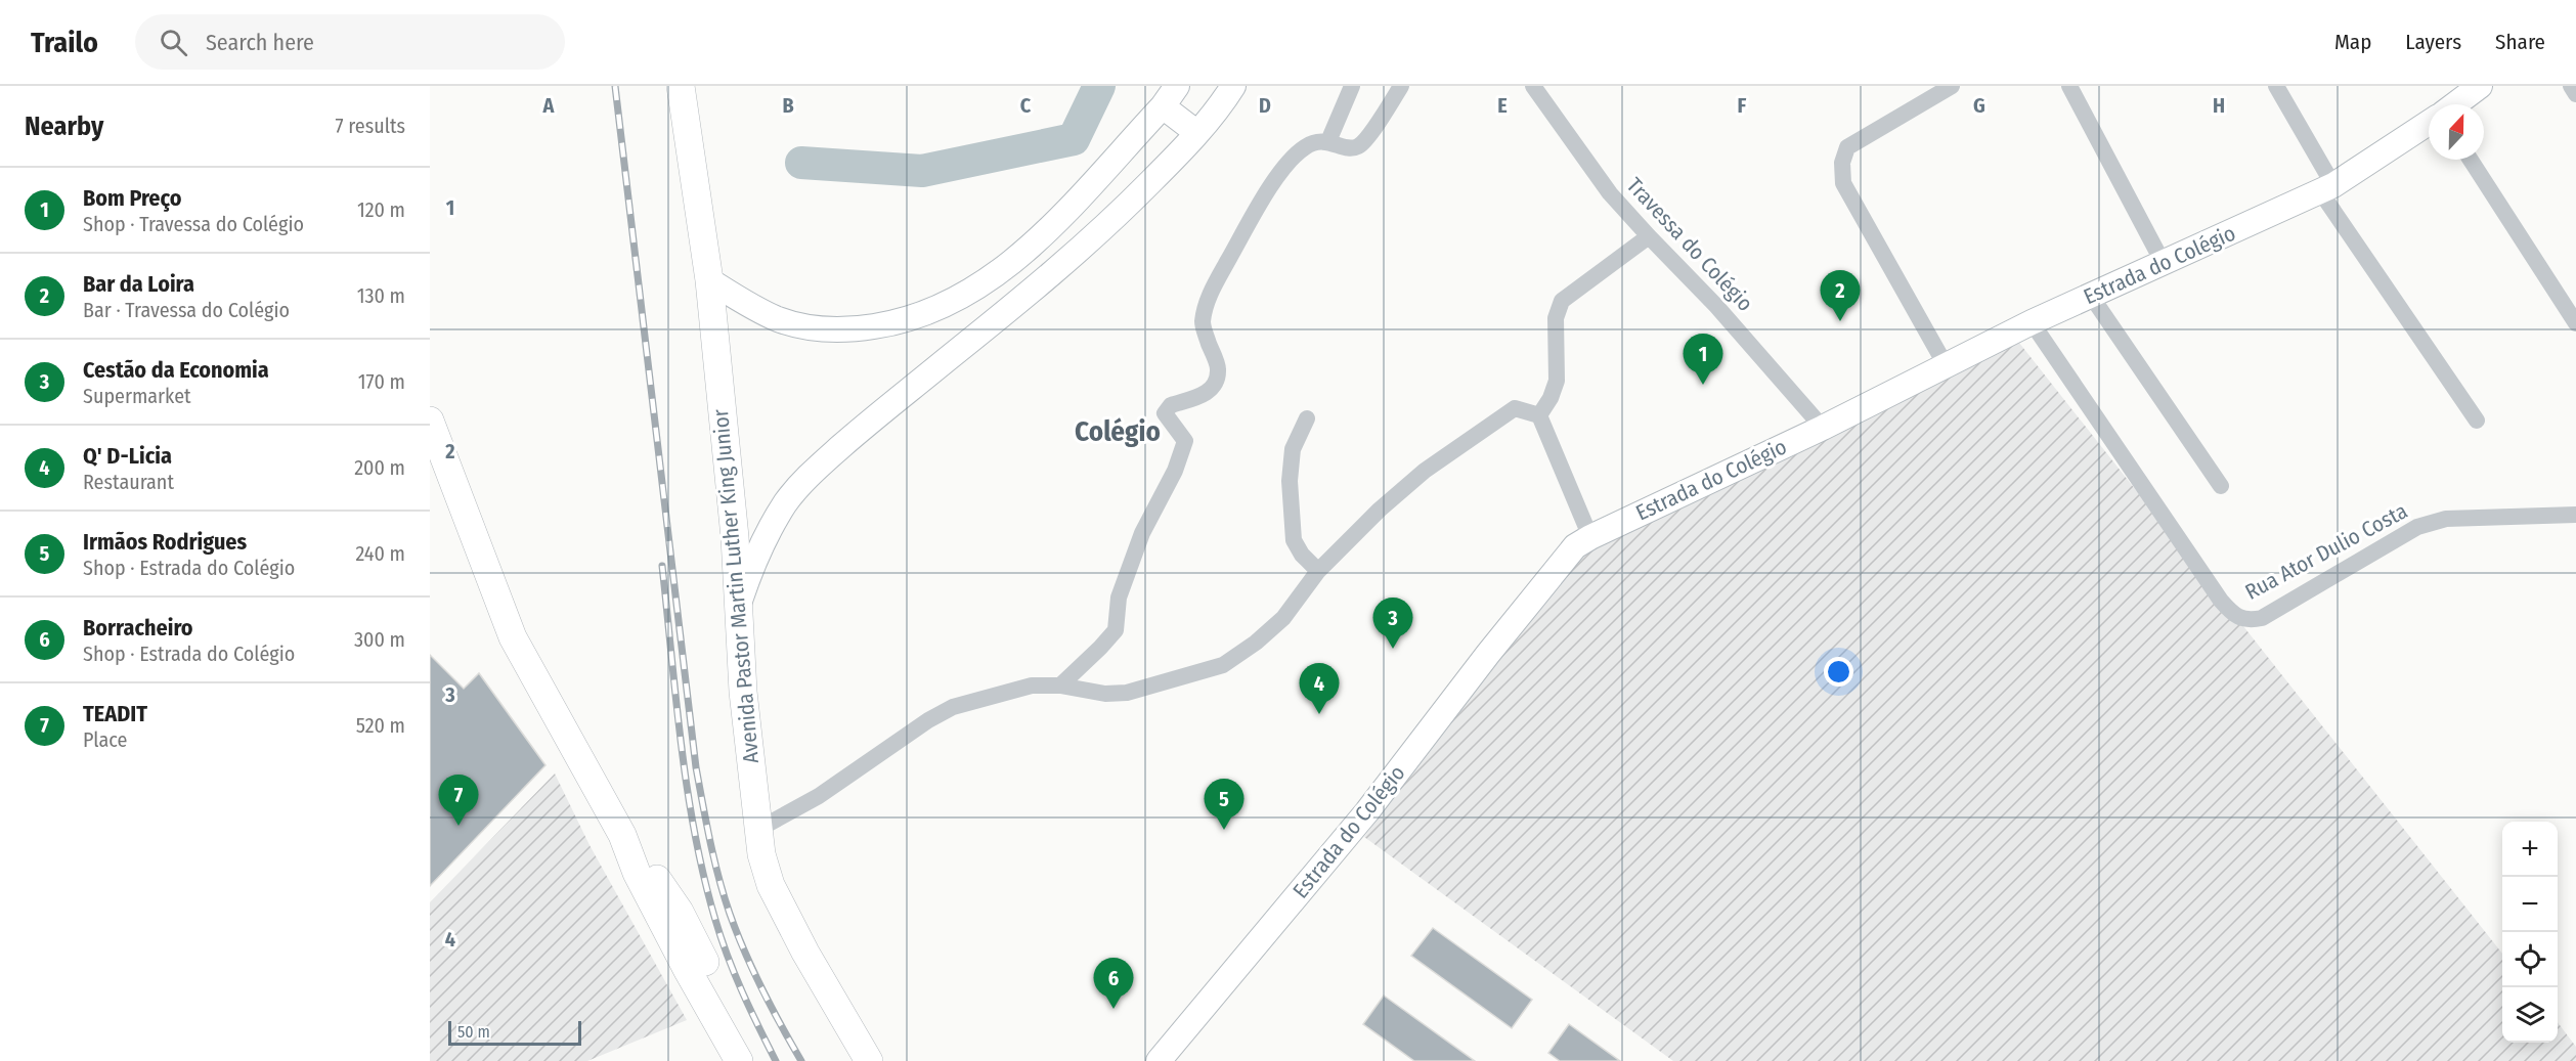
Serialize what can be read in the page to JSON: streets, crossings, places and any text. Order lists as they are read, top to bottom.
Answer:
{
  "streets": {
    "main road": ["Estrada do Colégio", "Avenida Pastor Martin Luther King Junior"],
    "street": ["Travessa do Colégio", "Rua Ator Dulio Costa"]
  },
  "crossings": [
    ["Travessa do Colégio", "Estrada do Colégio"],
    ["Estrada do Colégio", "Rua Ator Dulio Costa"]
  ],
  "districts": ["Colégio"],
  "scale_bar": "50 m",
  "north": "top",
  "page": {
    "header": "Trailo",
    "search": "Search here",
    "nav": ["Map", "Layers", "Share"],
    "heading": ["Nearby", "7 results"],
    "list": [
      {
        "mark": "1",
        "name": "Bom Preço",
        "note": "Shop · Travessa do Colégio",
        "value": "120 m"
      },
      {
        "mark": "2",
        "name": "Bar da Loira",
        "note": "Bar · Travessa do Colégio",
        "value": "130 m"
      },
      {
        "mark": "3",
        "name": "Cestão da Economia",
        "note": "Supermarket",
        "value": "170 m"
      },
      {
        "mark": "4",
        "name": "Q' D-Licia",
        "note": "Restaurant",
        "value": "200 m"
      },
      {
        "mark": "5",
        "name": "Irmãos Rodrigues",
        "note": "Shop · Estrada do Colégio",
        "value": "240 m"
      },
      {
        "mark": "6",
        "name": "Borracheiro",
        "note": "Shop · Estrada do Colégio",
        "value": "300 m"
      },
      {
        "mark": "7",
        "name": "TEADIT",
        "note": "Place",
        "value": "520 m"
      }
    ],
    "pins": [
      "2",
      "1",
      "3",
      "4",
      "7",
      "5",
      "6"
    ],
    "map_buttons": ["+", "−"],
    "scale": "50 m"
  },
  "grid": {
    "columns": [
      "A",
      "B",
      "C",
      "D",
      "E",
      "F",
      "G",
      "H"
    ],
    "rows": [
      "1",
      "2",
      "3",
      "4"
    ]
  }
}
